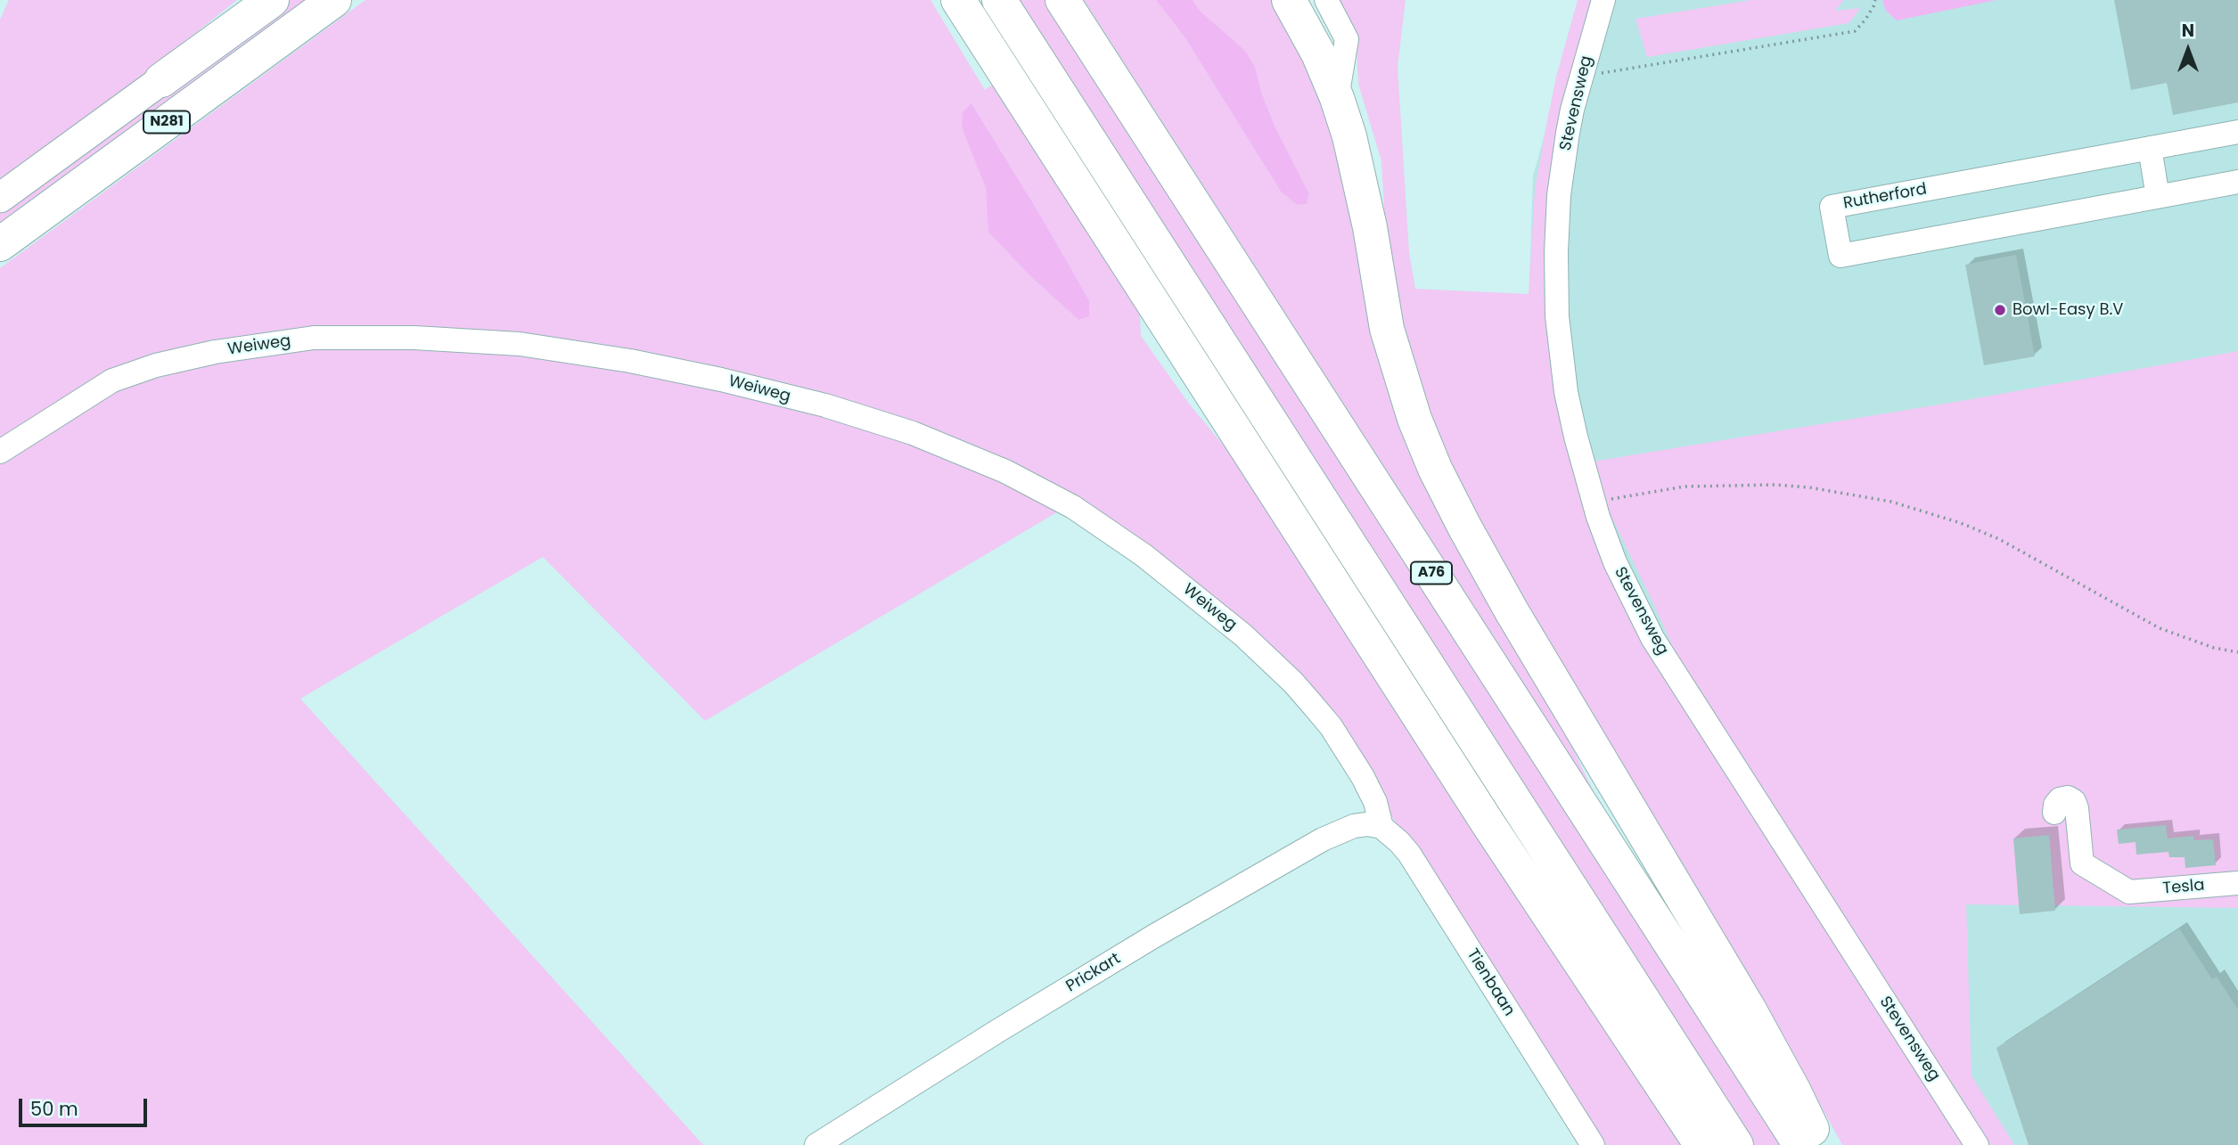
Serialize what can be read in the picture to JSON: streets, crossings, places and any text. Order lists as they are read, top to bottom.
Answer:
{
  "streets": {
    "highway": ["N281", "A76"],
    "street": [
      "Stevensweg",
      "Rutherford",
      "Weiweg",
      "Tesla",
      "Prickart",
      "Tienbaan"
    ]
  },
  "crossings": [
    ["Weiweg", "Prickart"],
    ["Weiweg", "Tienbaan"],
    ["Prickart", "Tienbaan"]
  ],
  "places": ["Bowl-Easy B.V"],
  "scale_bar": "50 m",
  "north": "top"
}
